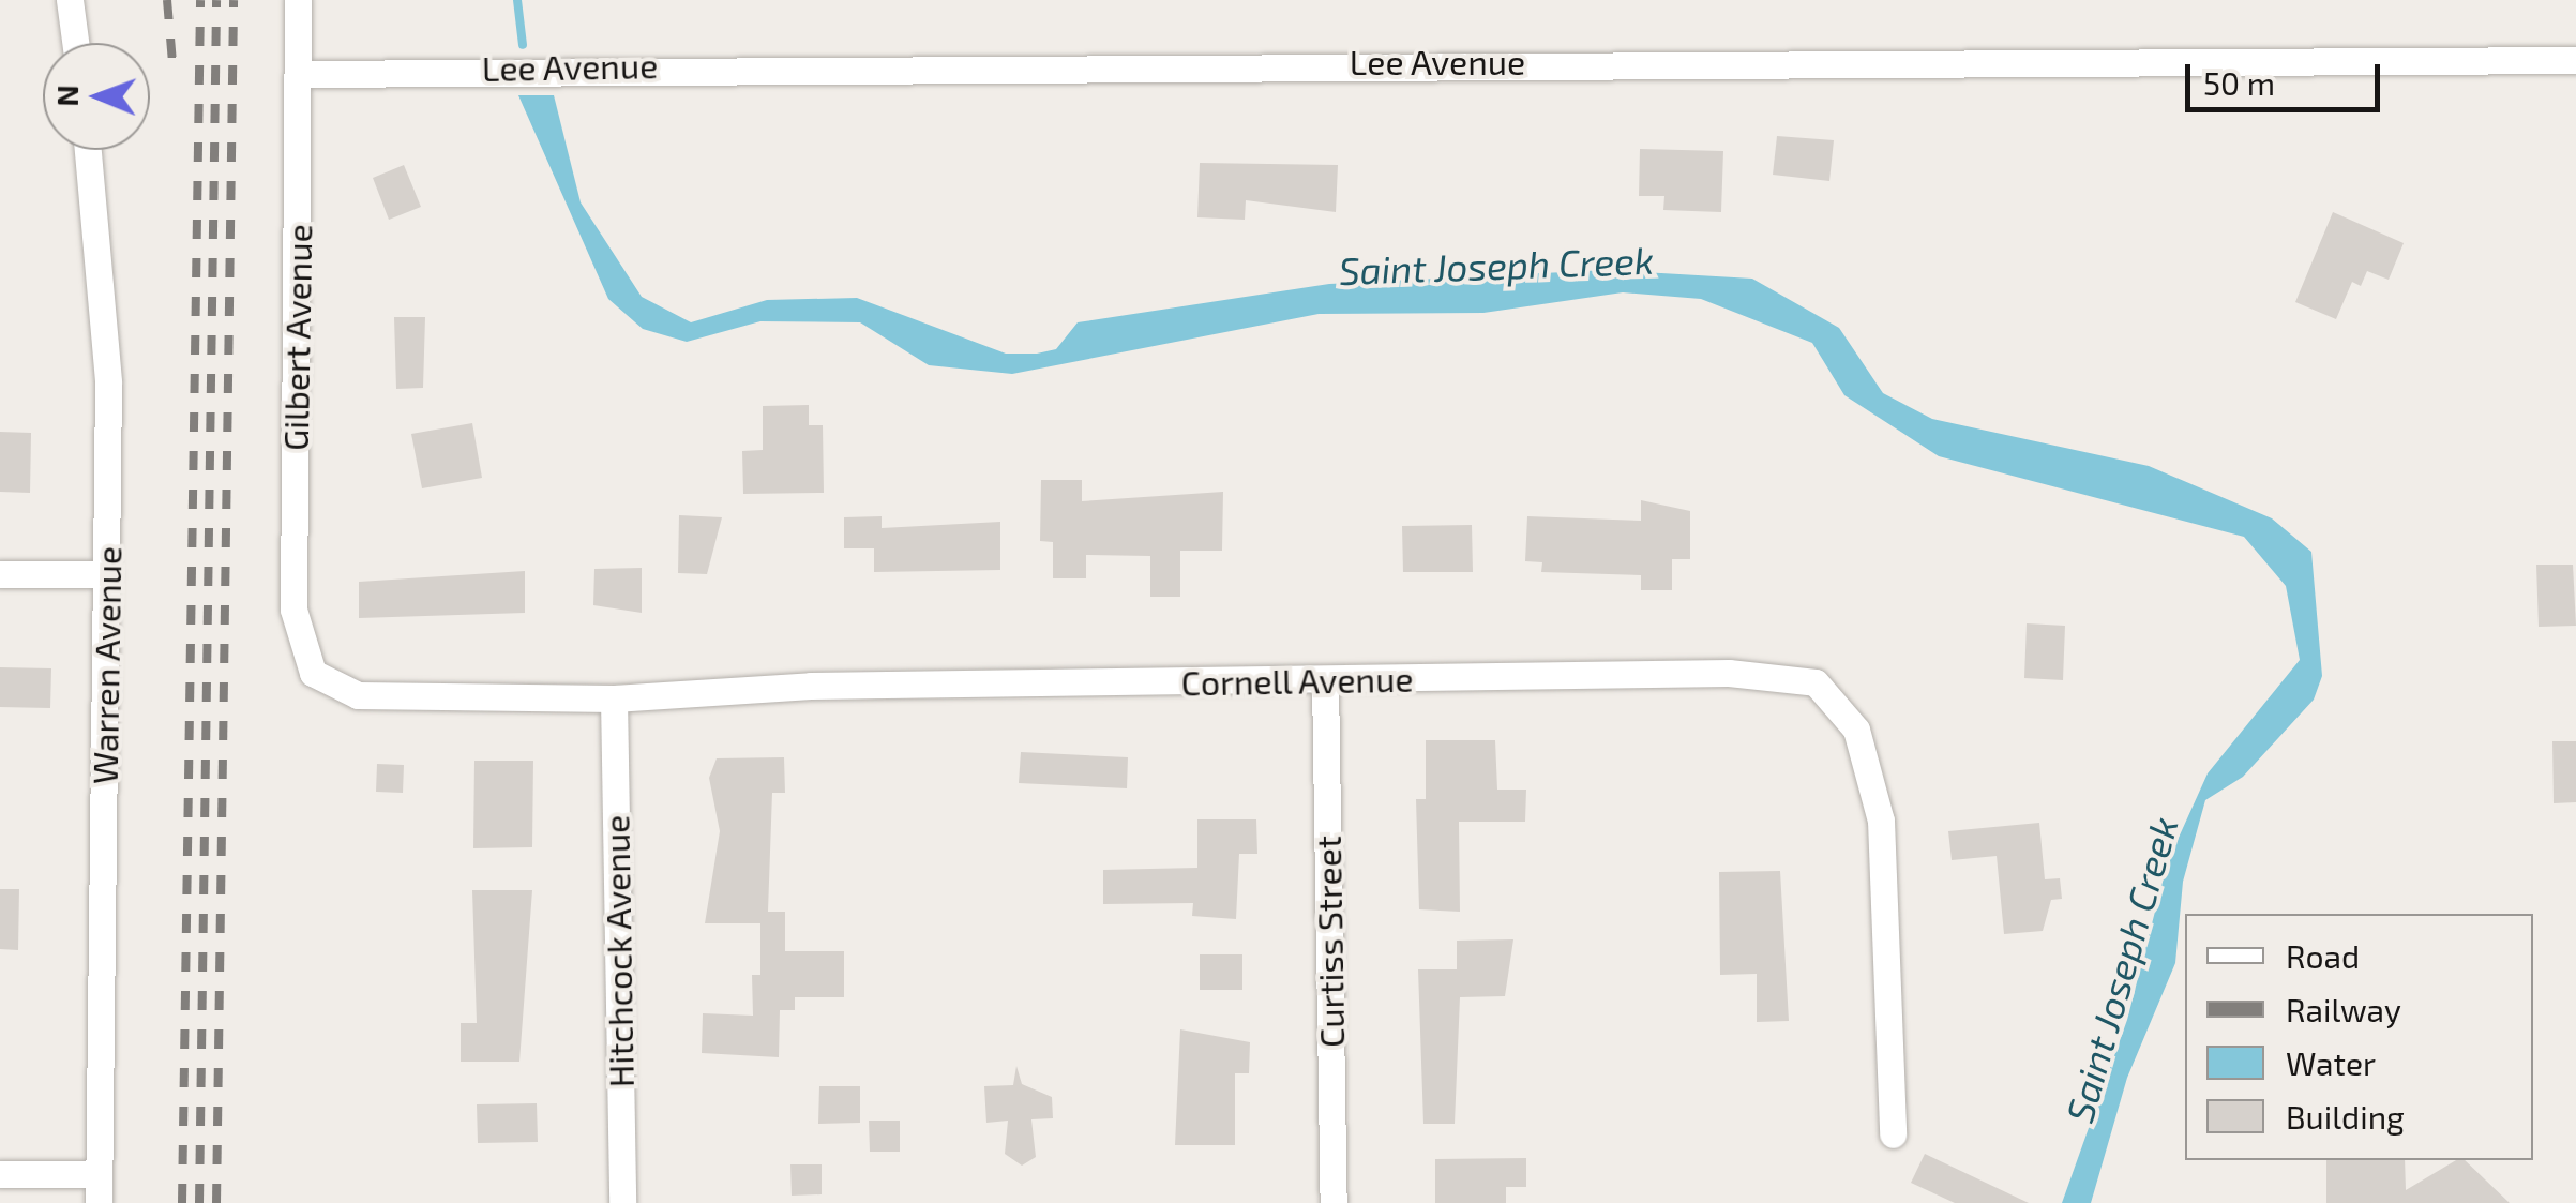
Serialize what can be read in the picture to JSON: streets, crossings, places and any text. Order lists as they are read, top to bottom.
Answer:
{
  "streets": {
    "street": [
      "Lee Avenue",
      "Gilbert Avenue",
      "Warren Avenue",
      "Cornell Avenue",
      "Curtiss Street",
      "Hitchcock Avenue"
    ]
  },
  "crossings": [
    ["Lee Avenue", "Gilbert Avenue"],
    ["Gilbert Avenue", "Cornell Avenue"],
    ["Cornell Avenue", "Curtiss Street"],
    ["Cornell Avenue", "Hitchcock Avenue"]
  ],
  "water": ["Saint Joseph Creek"],
  "legend": [
    "Road",
    "Railway",
    "Water",
    "Building"
  ],
  "scale_bar": "50 m",
  "north": "left"
}
